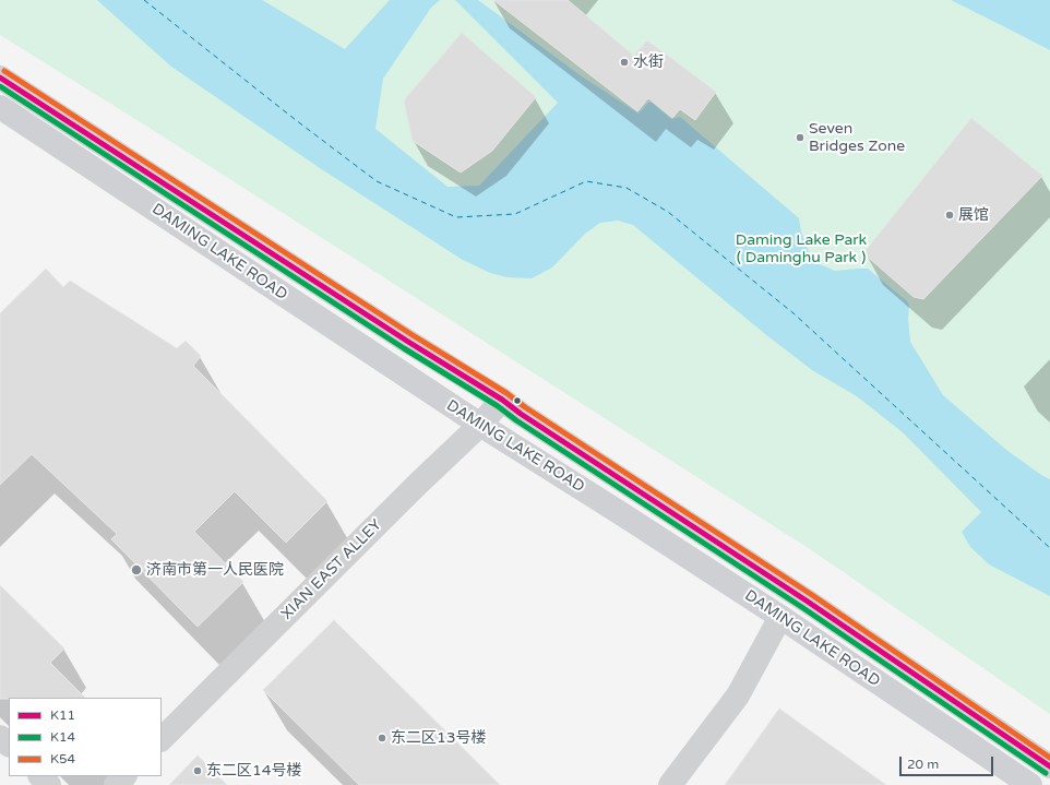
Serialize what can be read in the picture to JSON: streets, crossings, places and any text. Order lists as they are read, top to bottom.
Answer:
{
  "streets": {
    "main road": ["DAMING LAKE ROAD"],
    "street": ["XIAN EAST ALLEY"]
  },
  "crossings": [
    ["DAMING LAKE ROAD", "XIAN EAST ALLEY"]
  ],
  "parks": ["Daming Lake Park ( Daminghu Park )"],
  "places": [
    "水街",
    "Seven Bridges Zone",
    "展馆",
    "济南市第一人民医院",
    "东二区13号楼",
    "东二区14号楼"
  ],
  "lines": ["transit line K54", "transit line K11", "transit line K14"],
  "legend": ["K11", "K14", "K54"],
  "scale_bar": "20 m"
}
